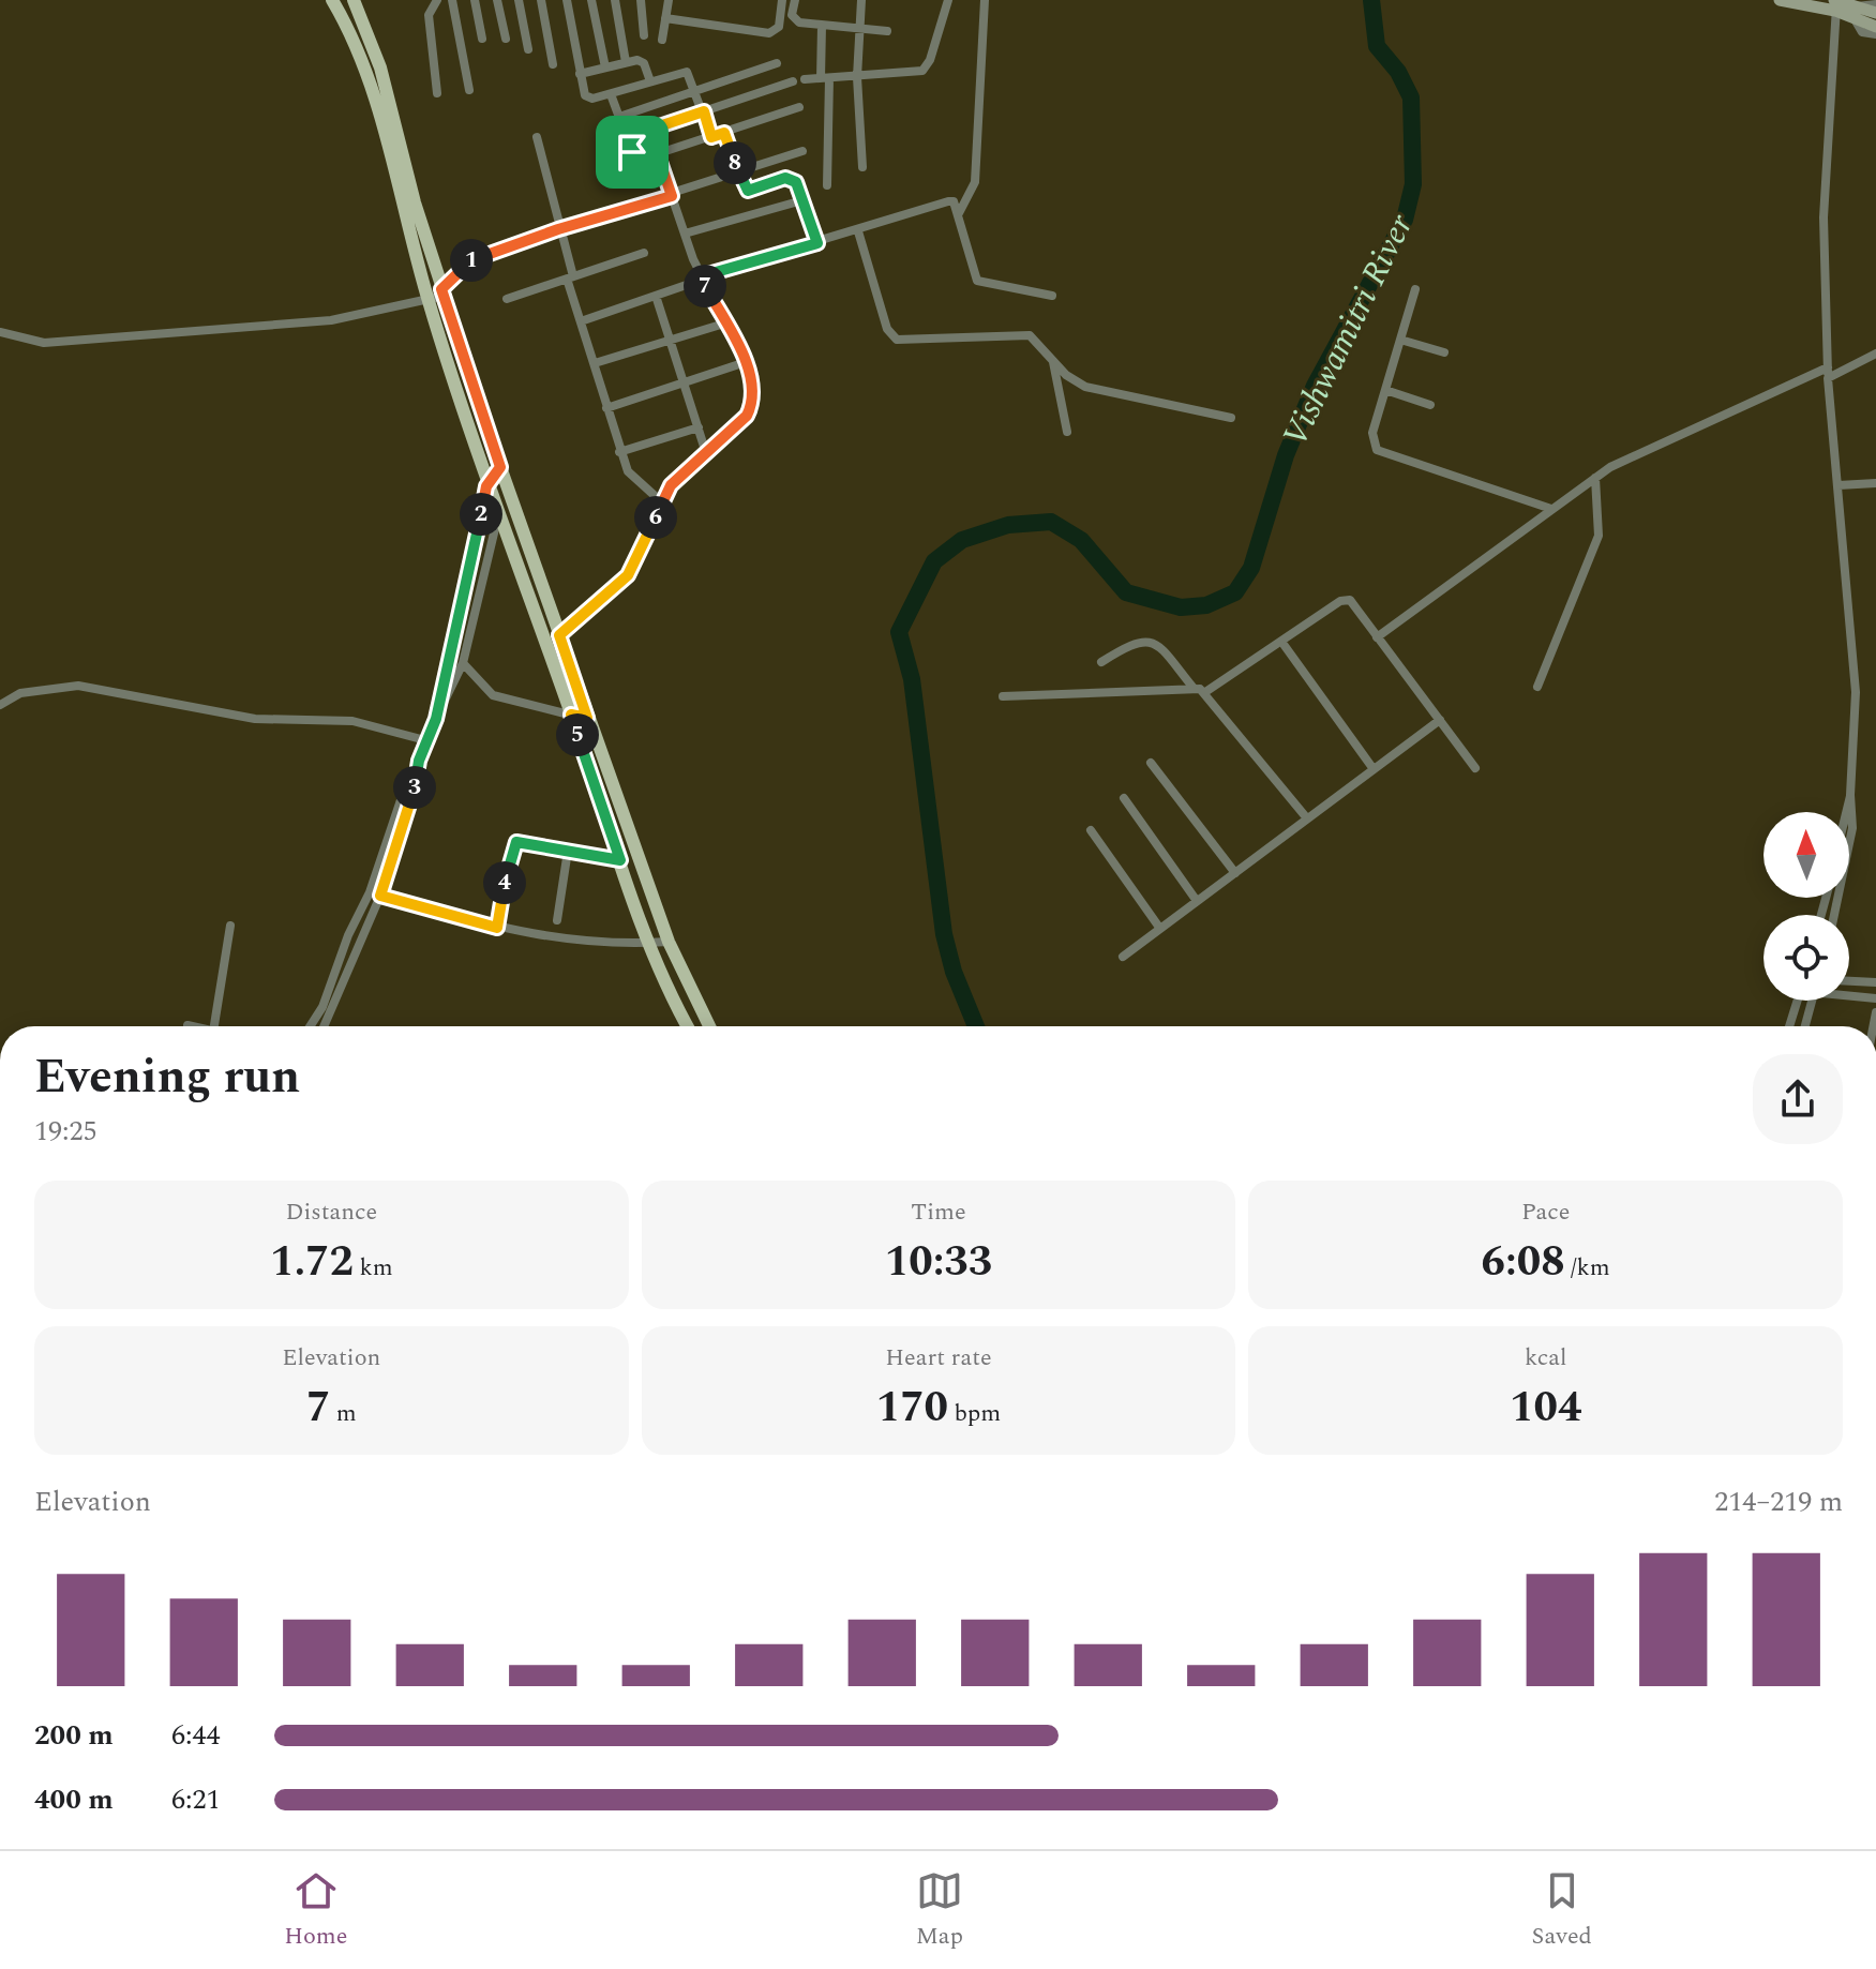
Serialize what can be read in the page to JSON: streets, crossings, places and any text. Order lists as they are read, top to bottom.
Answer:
{
  "water": ["Vishwamitri River"],
  "north": "top",
  "page": {
    "pins": [
      "8",
      "1",
      "7",
      "2",
      "6",
      "5",
      "3",
      "4"
    ],
    "heading": ["Evening run", "19:25"],
    "stats": [
      ["Distance", "1.72 km"],
      ["Time", "10:33"],
      ["Pace", "6:08 /km"],
      ["Elevation", "7 m"],
      ["Heart rate", "170 bpm"],
      ["kcal", "104"]
    ],
    "chart": ["Elevation", "214–219 m"],
    "list": [
      {
        "name": "200 m",
        "note": "6:44"
      },
      {
        "name": "400 m",
        "note": "6:21"
      }
    ],
    "tabs": ["Home", "Map", "Saved"]
  }
}
